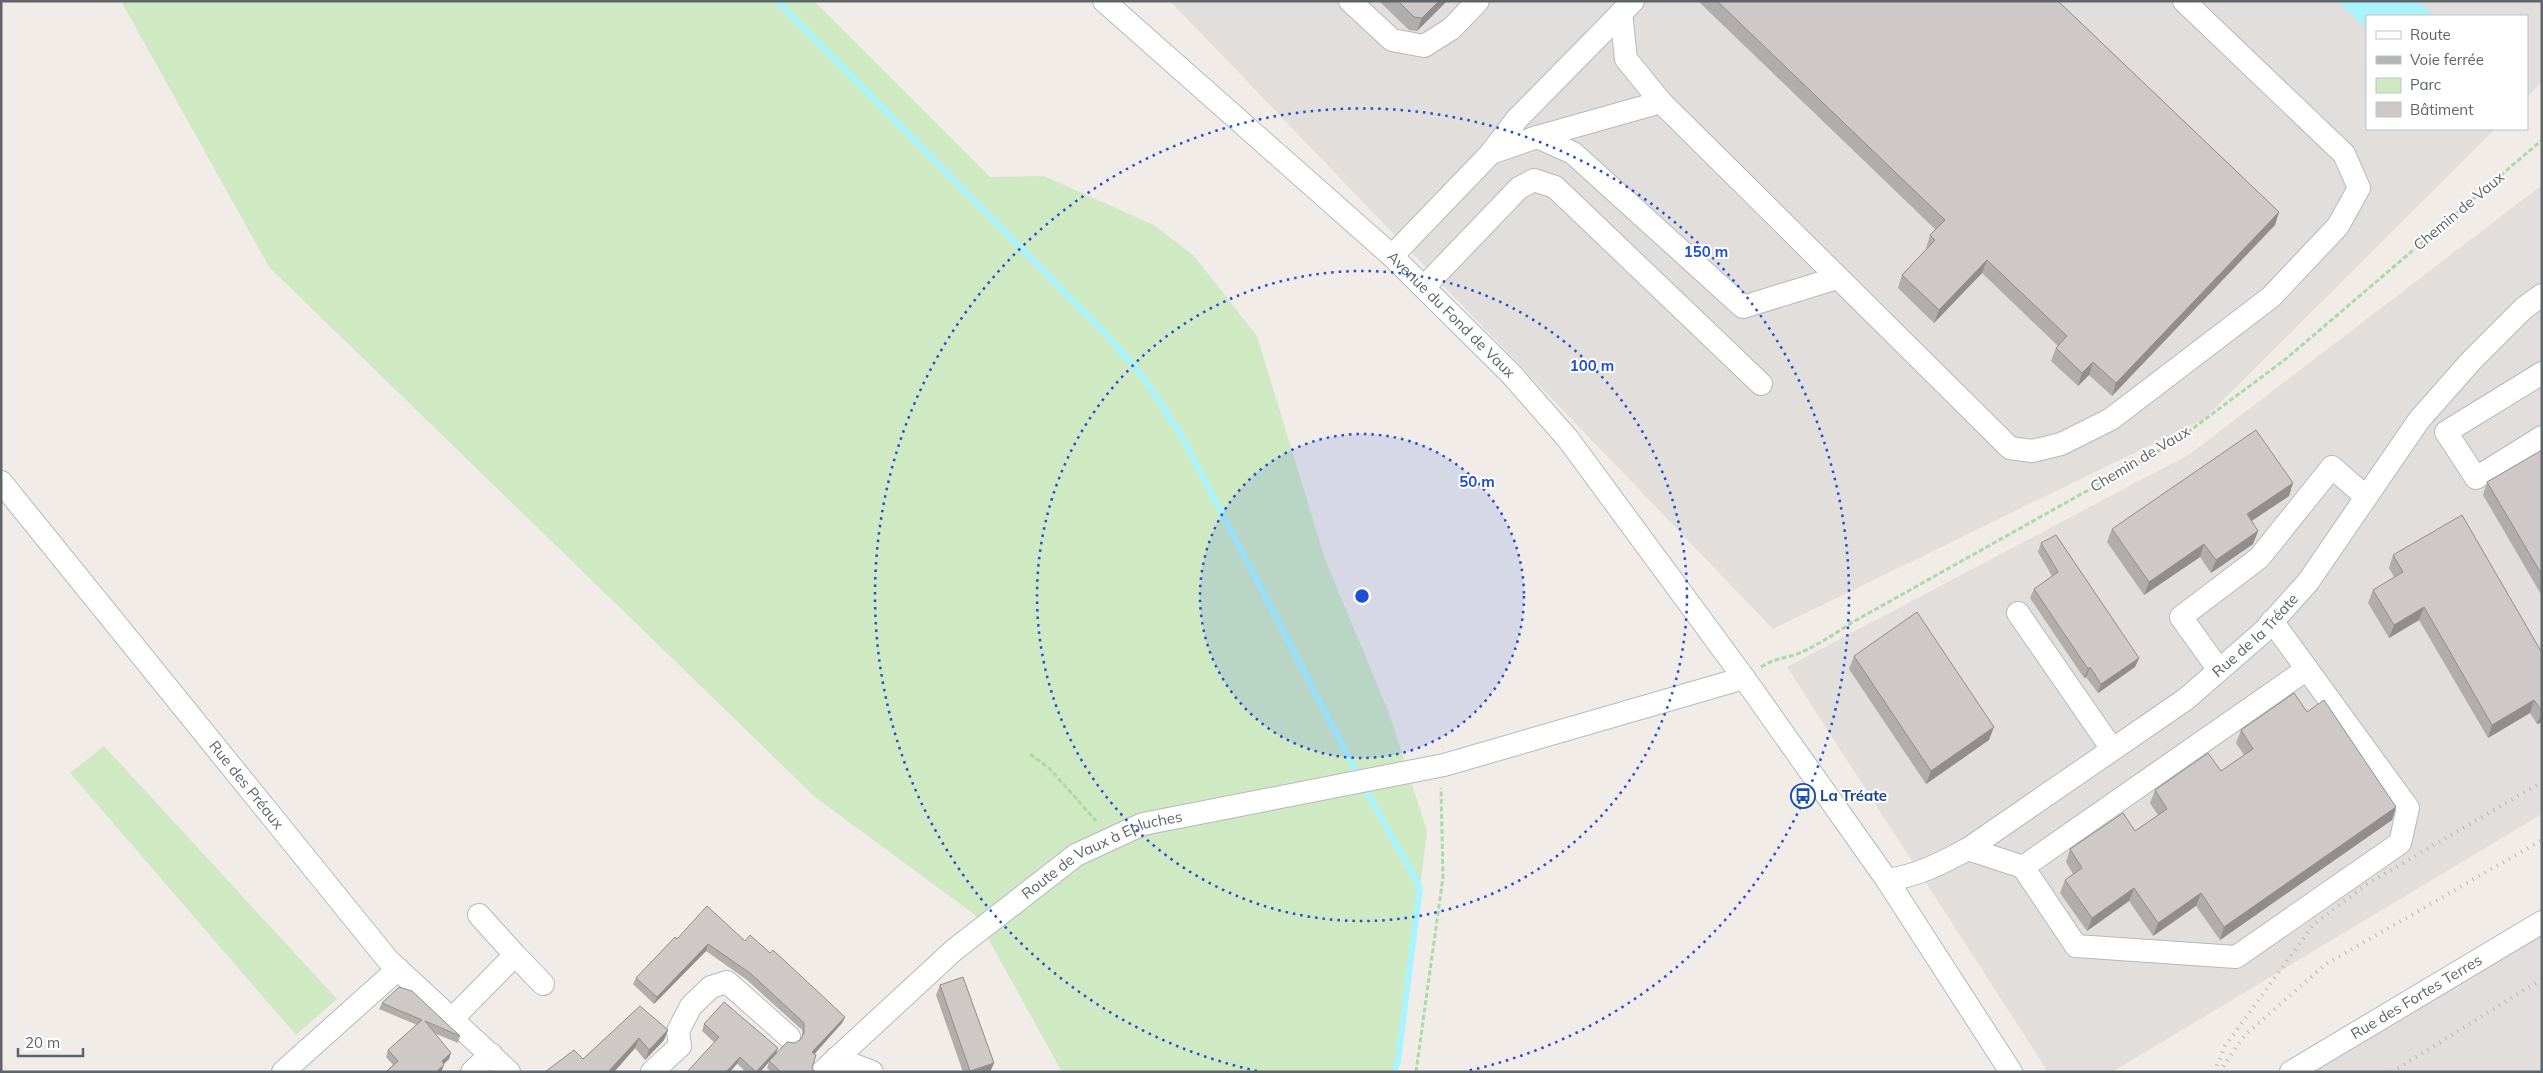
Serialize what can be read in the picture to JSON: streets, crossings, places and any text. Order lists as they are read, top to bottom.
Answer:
{
  "streets": {
    "street": [
      "Avenue du Fond de Vaux",
      "Rue de la Tréate",
      "Rue des Préaux",
      "Route de Vaux à Epluches",
      "Rue des Fortes Terres"
    ],
    "path": ["Chemin de Vaux"]
  },
  "crossings": [
    ["Chemin de Vaux", "Avenue du Fond de Vaux"],
    ["Chemin de Vaux", "Route de Vaux à Epluches"],
    ["Avenue du Fond de Vaux", "Rue de la Tréate"],
    ["Avenue du Fond de Vaux", "Route de Vaux à Epluches"]
  ],
  "places": {
    "bus stop": ["La Tréate"]
  },
  "legend": [
    "Route",
    "Voie ferrée",
    "Parc",
    "Bâtiment"
  ],
  "scale_bar": "20 m",
  "rings": ["150 m", "100 m", "50 m"]
}
